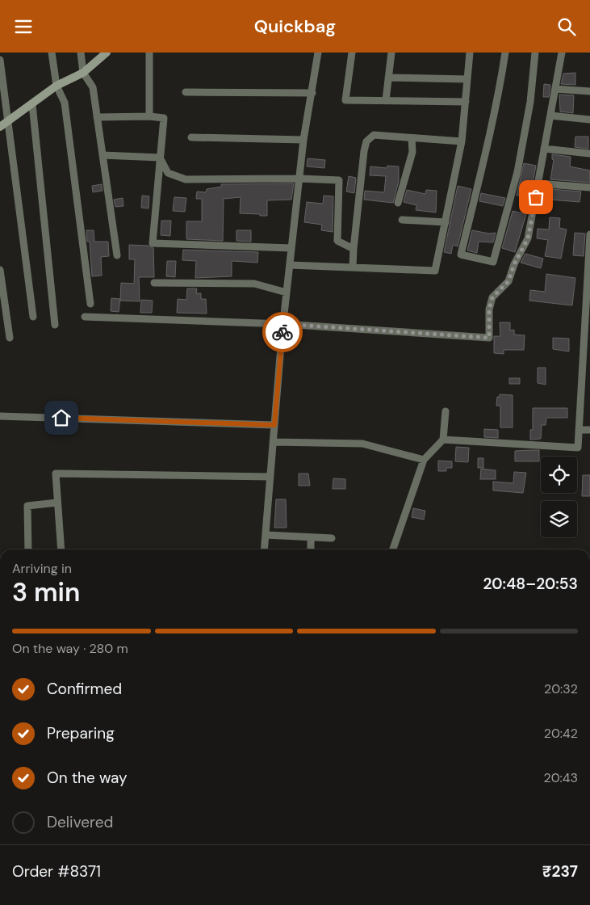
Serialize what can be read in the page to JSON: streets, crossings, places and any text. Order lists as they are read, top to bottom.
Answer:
{
  "page": {
    "header": "Quickbag",
    "heading": ["3 min", "Arriving in", "20:48–20:53"],
    "panel": ["Order #8371", "₹237"],
    "bar": "On the way · 280 m",
    "list": [
      ["Confirmed", "20:32"],
      ["Preparing", "20:42"],
      ["On the way", "20:43"],
      "Delivered"
    ]
  }
}
